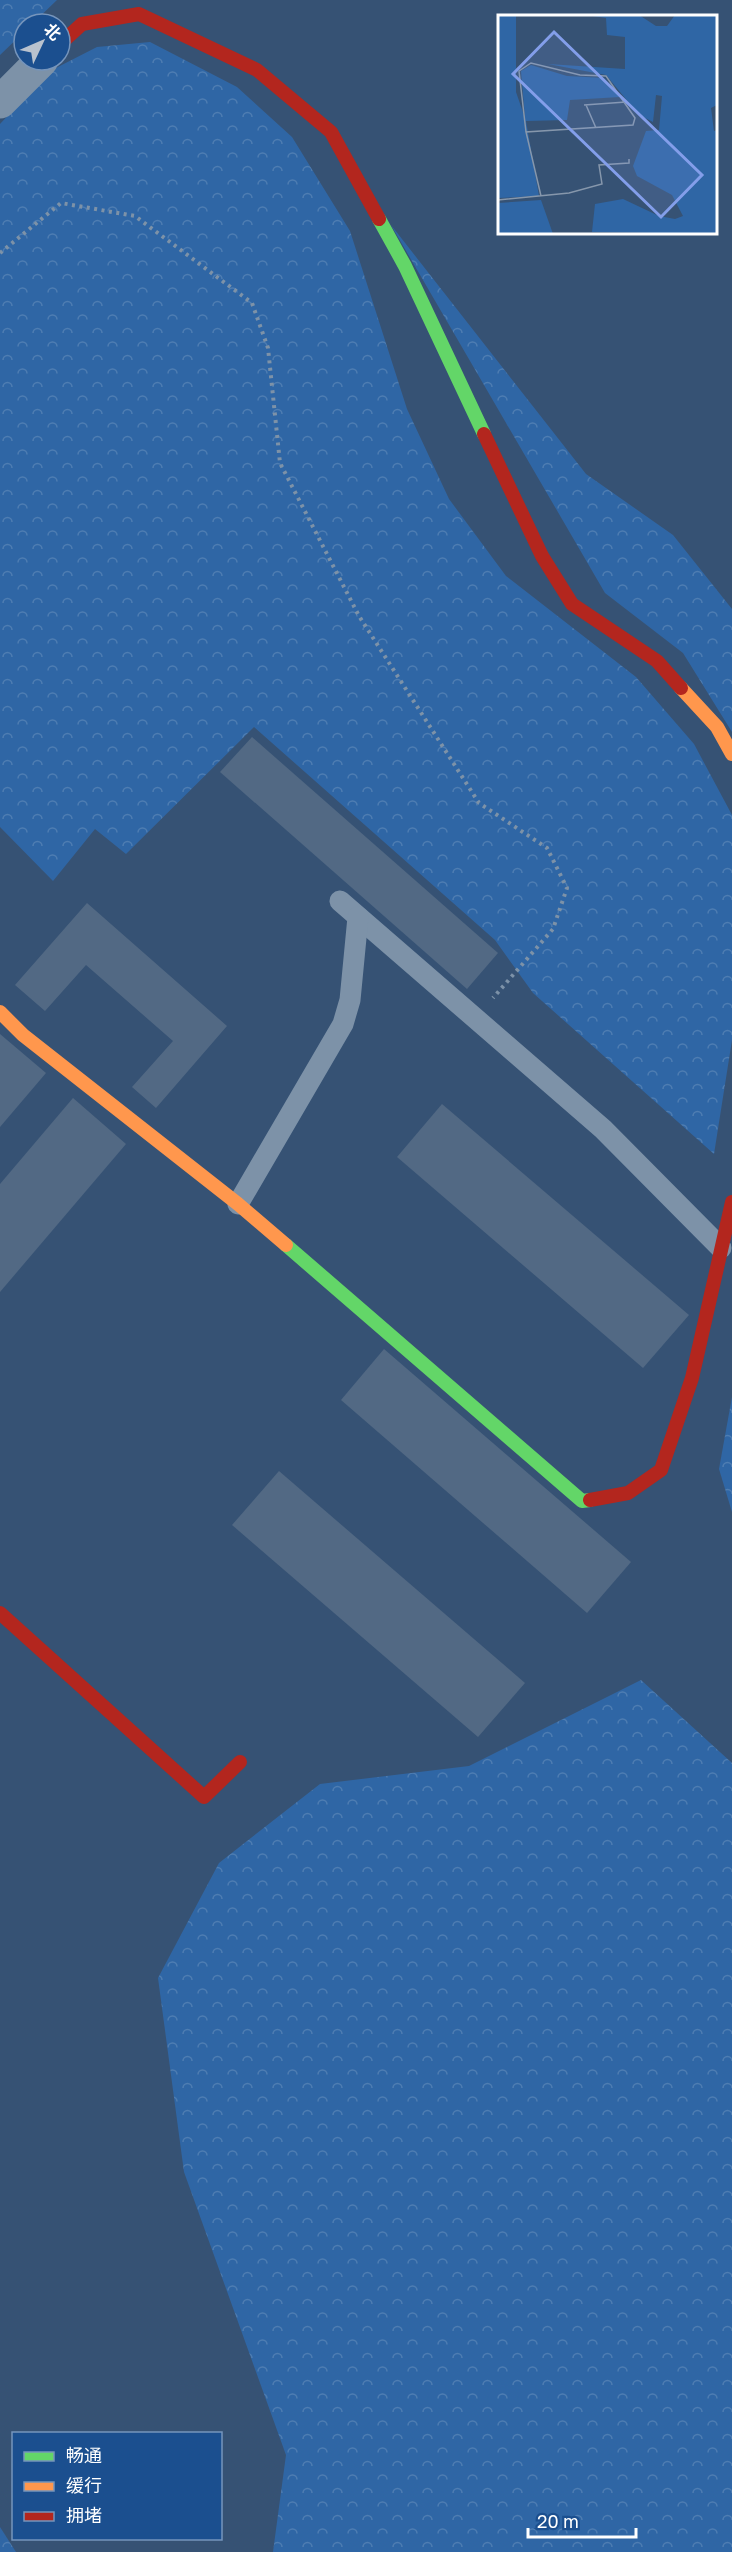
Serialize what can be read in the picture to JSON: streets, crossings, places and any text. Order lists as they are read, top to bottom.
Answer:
{
  "legend": ["畅通", "缓行", "拥堵"],
  "scale_bar": "20 m",
  "north": "top right"
}
